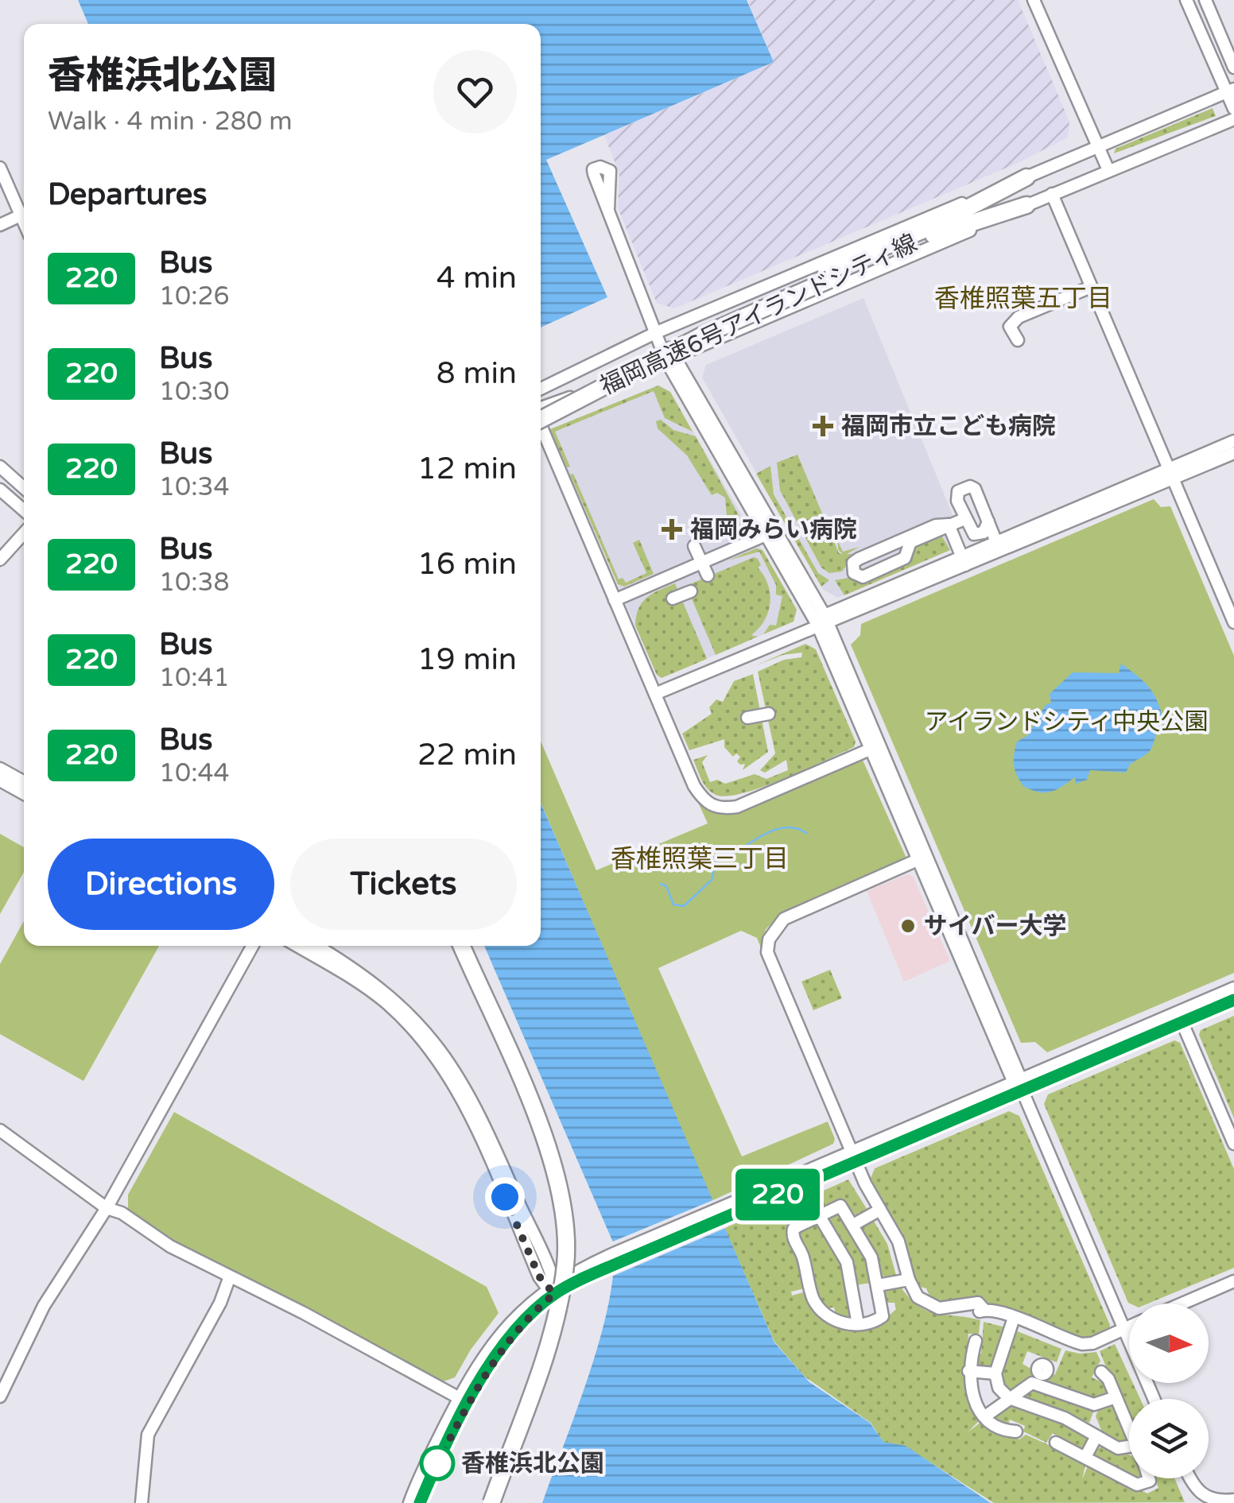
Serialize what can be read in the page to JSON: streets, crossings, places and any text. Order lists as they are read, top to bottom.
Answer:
{
  "streets": {
    "highway": ["福岡高速6号アイランドシティ線"]
  },
  "districts": ["香椎照葉五丁目", "香椎照葉三丁目"],
  "parks": ["アイランドシティ中央公園"],
  "places": {
    "health": ["福岡市立こども病院", "福岡みらい病院"],
    "other": ["サイバー大学", "香椎浜北公園"]
  },
  "lines": ["bus line 220"],
  "north": "right",
  "page": {
    "on_map": "220",
    "heading": [
      ["香椎浜北公園", "Walk · 4 min · 280 m"],
      "Departures"
    ],
    "list": [
      {
        "mark": "220",
        "name": "Bus",
        "note": "10:26",
        "value": "4 min"
      },
      {
        "mark": "220",
        "name": "Bus",
        "note": "10:30",
        "value": "8 min"
      },
      {
        "mark": "220",
        "name": "Bus",
        "note": "10:34",
        "value": "12 min"
      },
      {
        "mark": "220",
        "name": "Bus",
        "note": "10:38",
        "value": "16 min"
      },
      {
        "mark": "220",
        "name": "Bus",
        "note": "10:41",
        "value": "19 min"
      },
      {
        "mark": "220",
        "name": "Bus",
        "note": "10:44",
        "value": "22 min"
      }
    ],
    "buttons": ["Directions", "Tickets"]
  }
}
